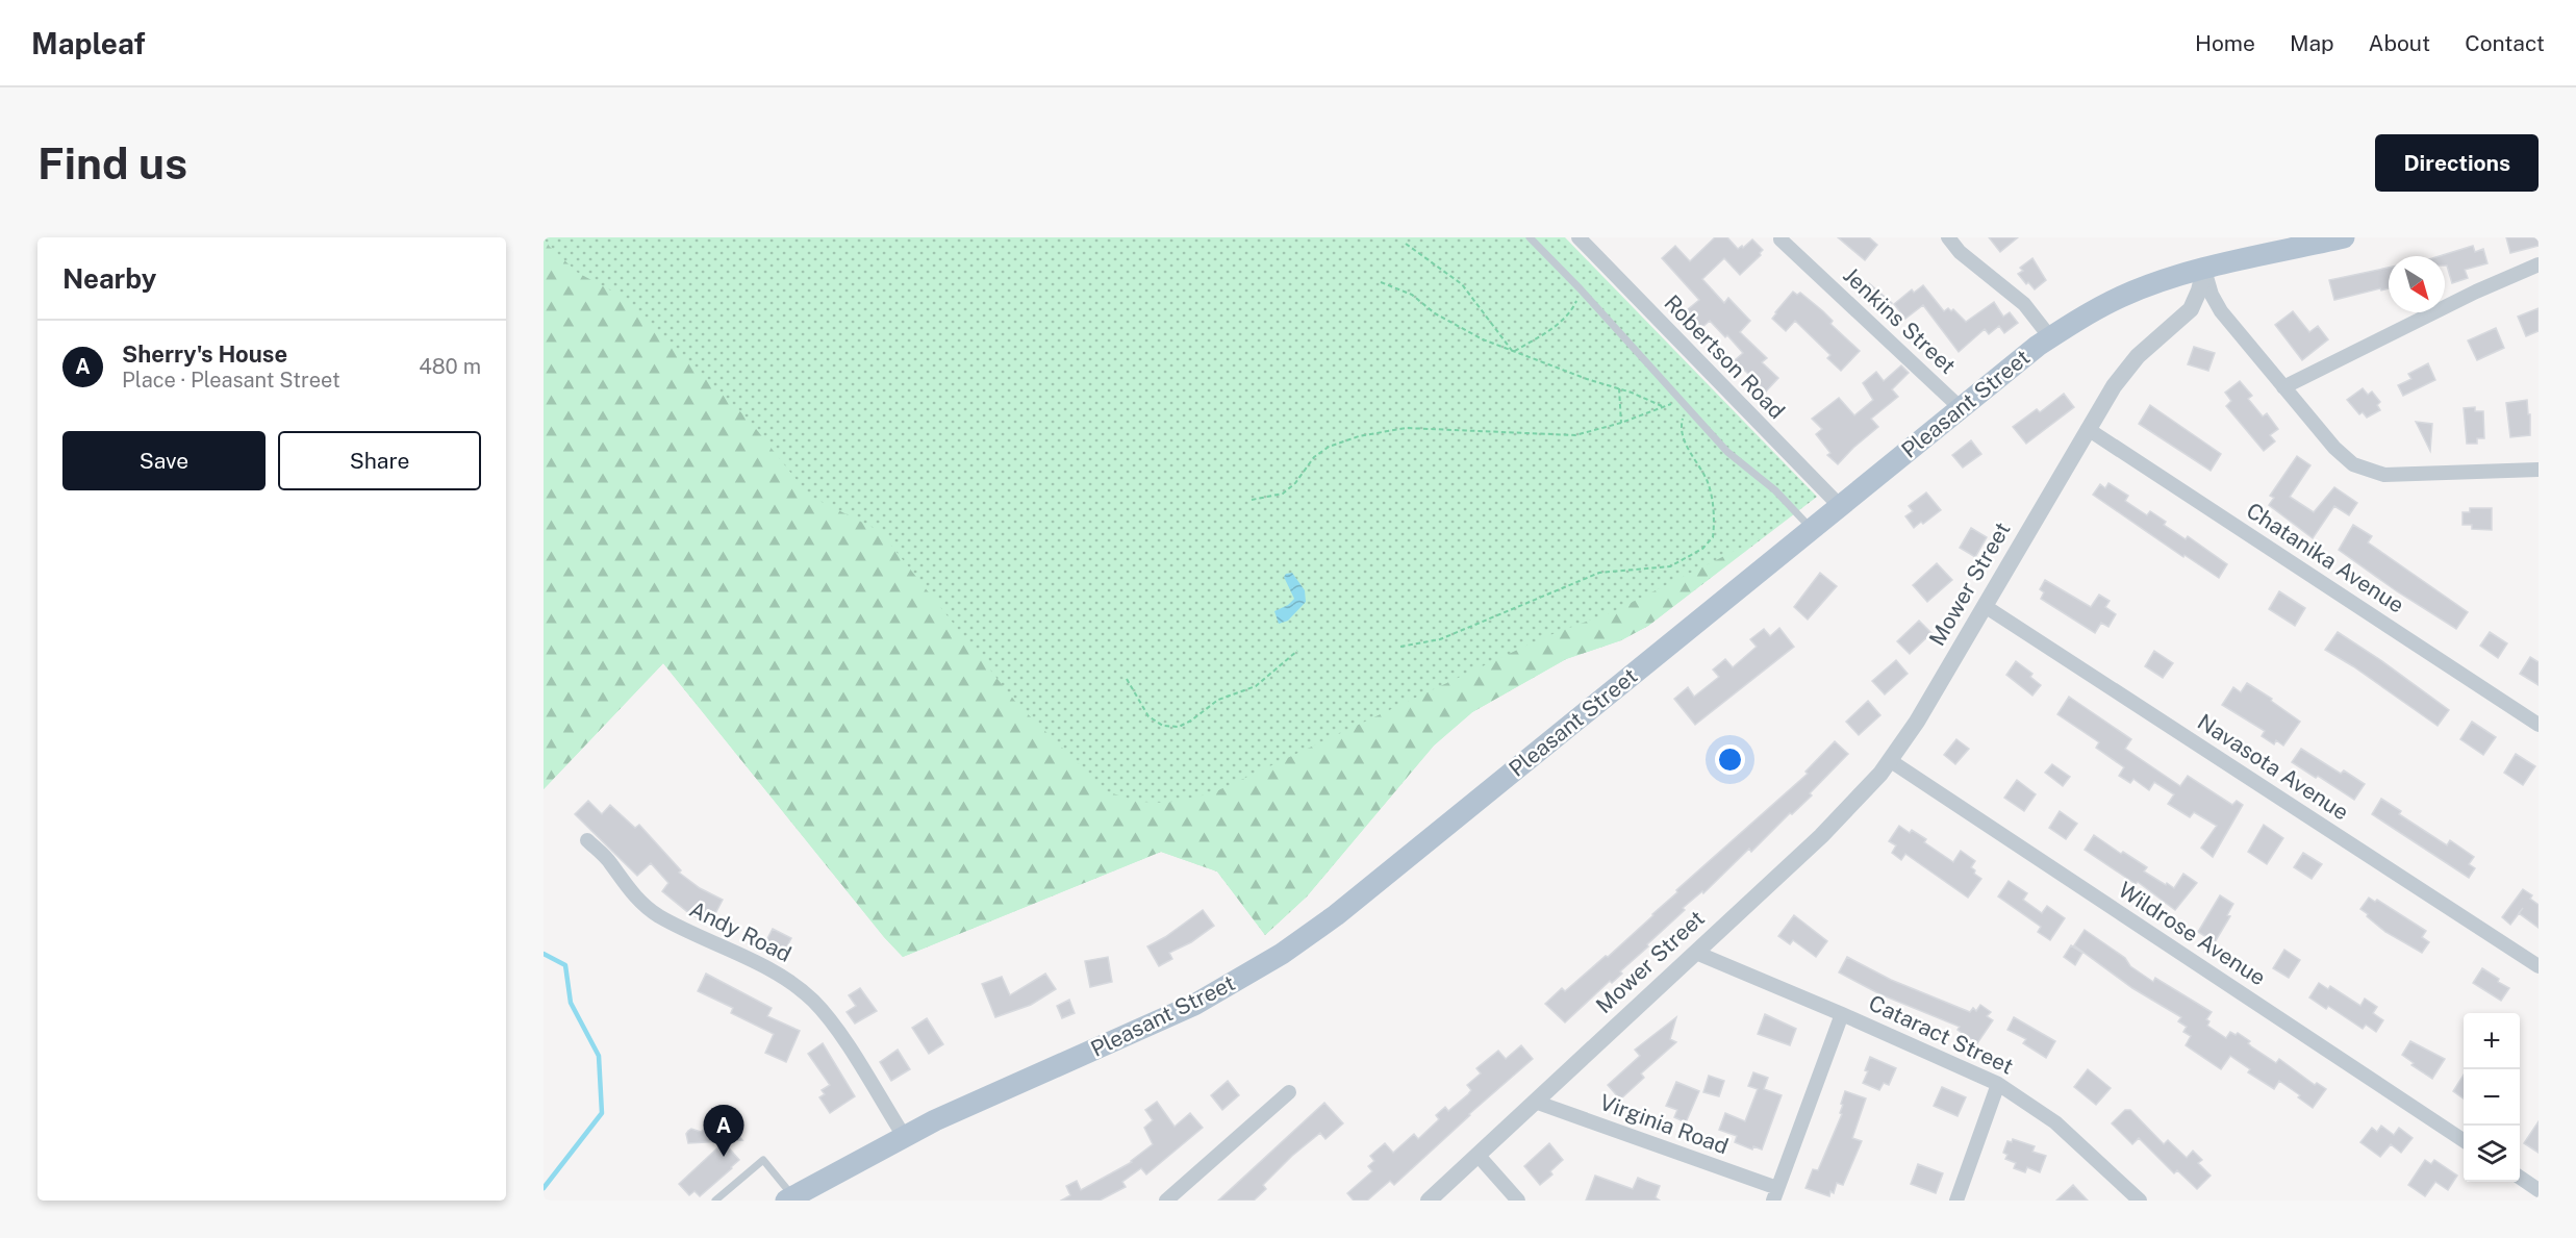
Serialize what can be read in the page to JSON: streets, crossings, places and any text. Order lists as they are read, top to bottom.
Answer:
{
  "streets": {
    "main road": ["Pleasant Street"],
    "street": [
      "Jenkins Street",
      "Robertson Road",
      "Chatanika Avenue",
      "Mower Street",
      "Navasota Avenue",
      "Andy Road",
      "Wildrose Avenue",
      "Cataract Street",
      "Virginia Road"
    ]
  },
  "crossings": [
    ["Jenkins Street", "Pleasant Street"],
    ["Robertson Road", "Pleasant Street"],
    ["Pleasant Street", "Mower Street"],
    ["Pleasant Street", "Andy Road"],
    ["Chatanika Avenue", "Mower Street"],
    ["Mower Street", "Navasota Avenue"],
    ["Mower Street", "Wildrose Avenue"],
    ["Mower Street", "Cataract Street"],
    ["Mower Street", "Virginia Road"]
  ],
  "north": "bottom right",
  "page": {
    "header": "Mapleaf",
    "nav": [
      "Home",
      "Map",
      "About",
      "Contact"
    ],
    "buttons": [
      "Directions",
      ["Save", "Share"]
    ],
    "title": "Find us",
    "heading": "Nearby",
    "list": [
      {
        "mark": "A",
        "name": "Sherry's House",
        "note": "Place · Pleasant Street",
        "value": "480 m"
      }
    ],
    "map_buttons": ["+", "−"],
    "pins": "A"
  }
}
